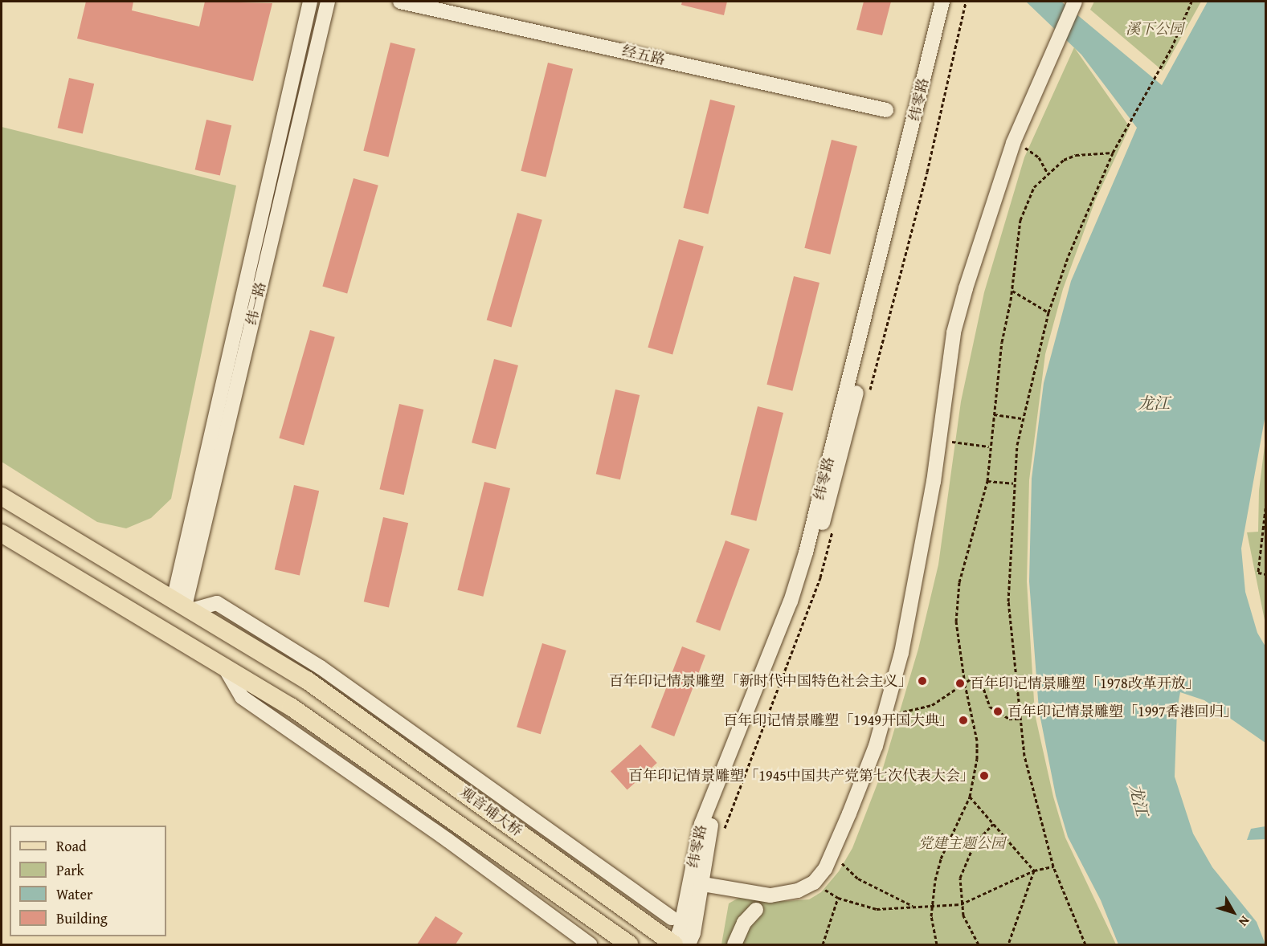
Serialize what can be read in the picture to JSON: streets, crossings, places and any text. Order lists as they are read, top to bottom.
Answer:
{
  "streets": {
    "main road": ["观音埔大桥"],
    "street": ["经五路", "纬零路", "纬一路"]
  },
  "crossings": [
    ["纬零路", "观音埔大桥"],
    ["纬一路", "观音埔大桥"]
  ],
  "water": ["龙江"],
  "parks": ["溪下公园", "党建主题公园"],
  "places": [
    "百年印记情景雕塑「新时代中国特色社会主义」",
    "百年印记情景雕塑「1978改革开放」",
    "百年印记情景雕塑「1997香港回归」",
    "百年印记情景雕塑「1949开国大典」",
    "百年印记情景雕塑「1945中国共产党第七次代表大会」"
  ],
  "legend": [
    "Road",
    "Park",
    "Water",
    "Building"
  ],
  "north": "bottom right"
}
